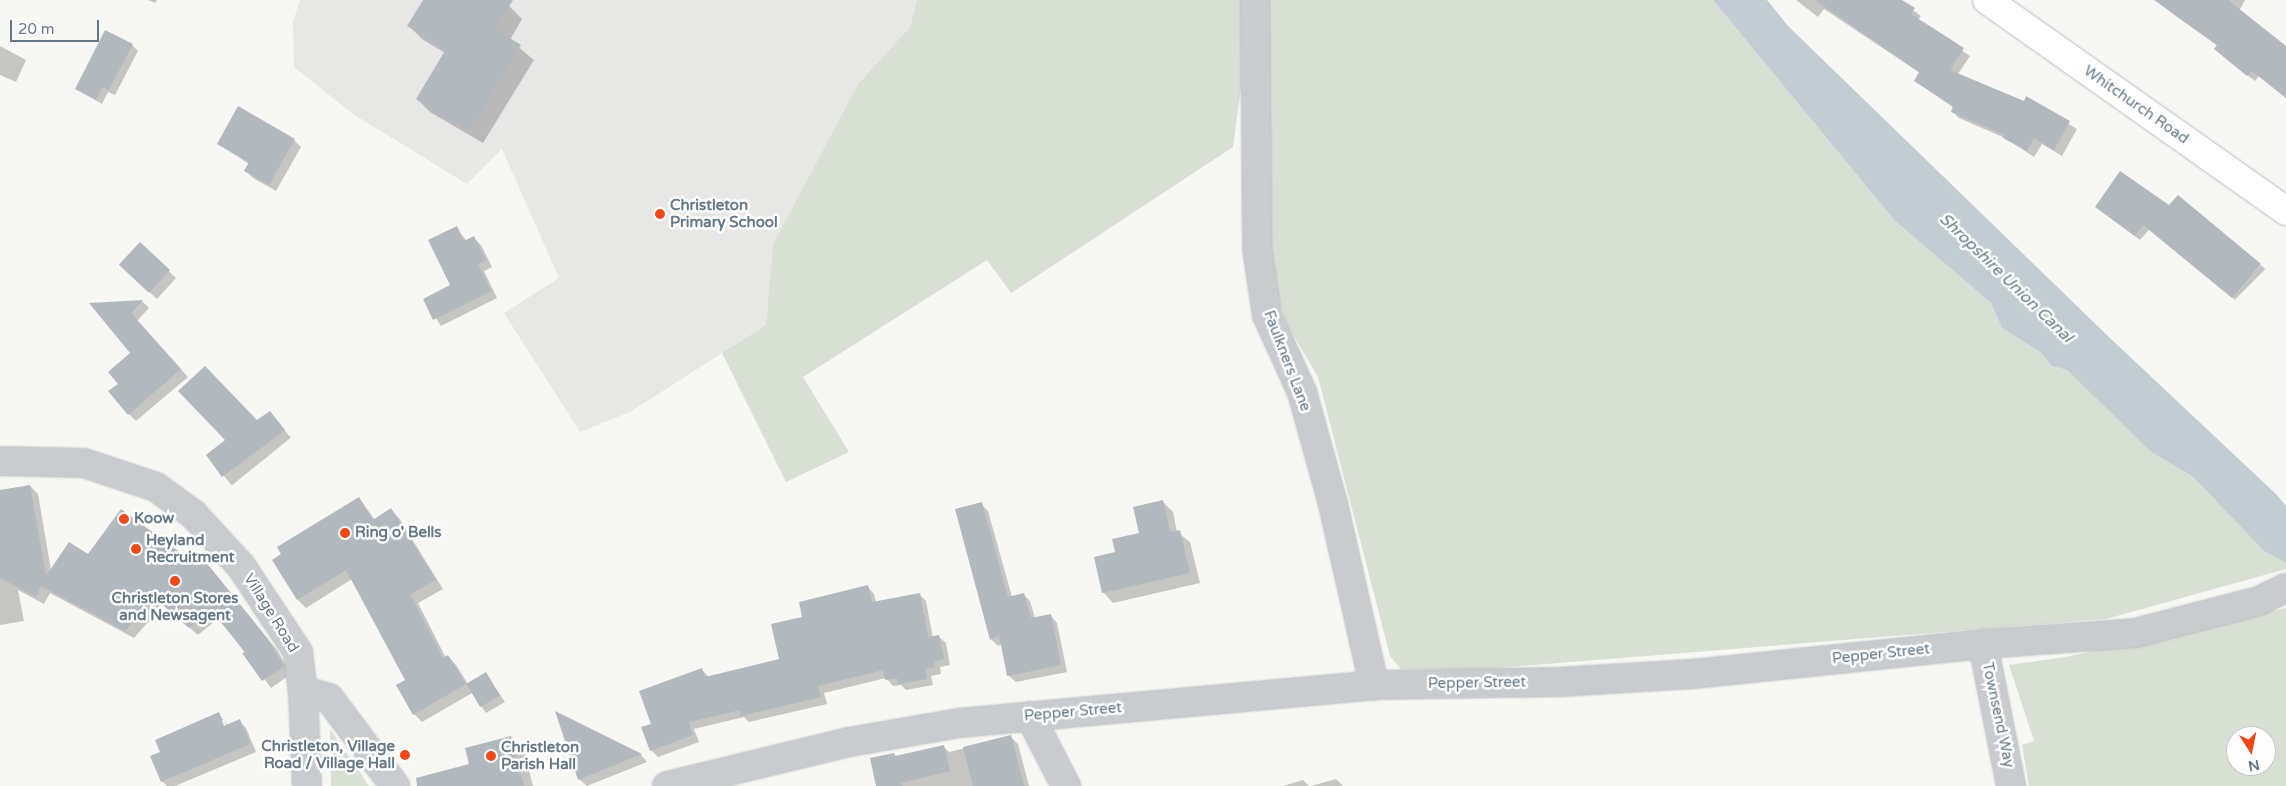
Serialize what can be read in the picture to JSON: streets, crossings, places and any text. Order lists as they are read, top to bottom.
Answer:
{
  "streets": {
    "highway": ["Whitchurch Road"],
    "street": [
      "Faulkners Lane",
      "Village Road",
      "Pepper Street",
      "Townsend Way"
    ]
  },
  "crossings": [
    ["Faulkners Lane", "Pepper Street"],
    ["Pepper Street", "Townsend Way"]
  ],
  "water": ["Shropshire Union Canal"],
  "places": [
    "Christleton Primary School",
    "Koow",
    "Ring o' Bells",
    "Heyland Recruitment",
    "Christleton Stores and Newsagent",
    "Christleton, Village Road / Village Hall",
    "Christleton Parish Hall"
  ],
  "scale_bar": "20 m",
  "north": "bottom"
}
